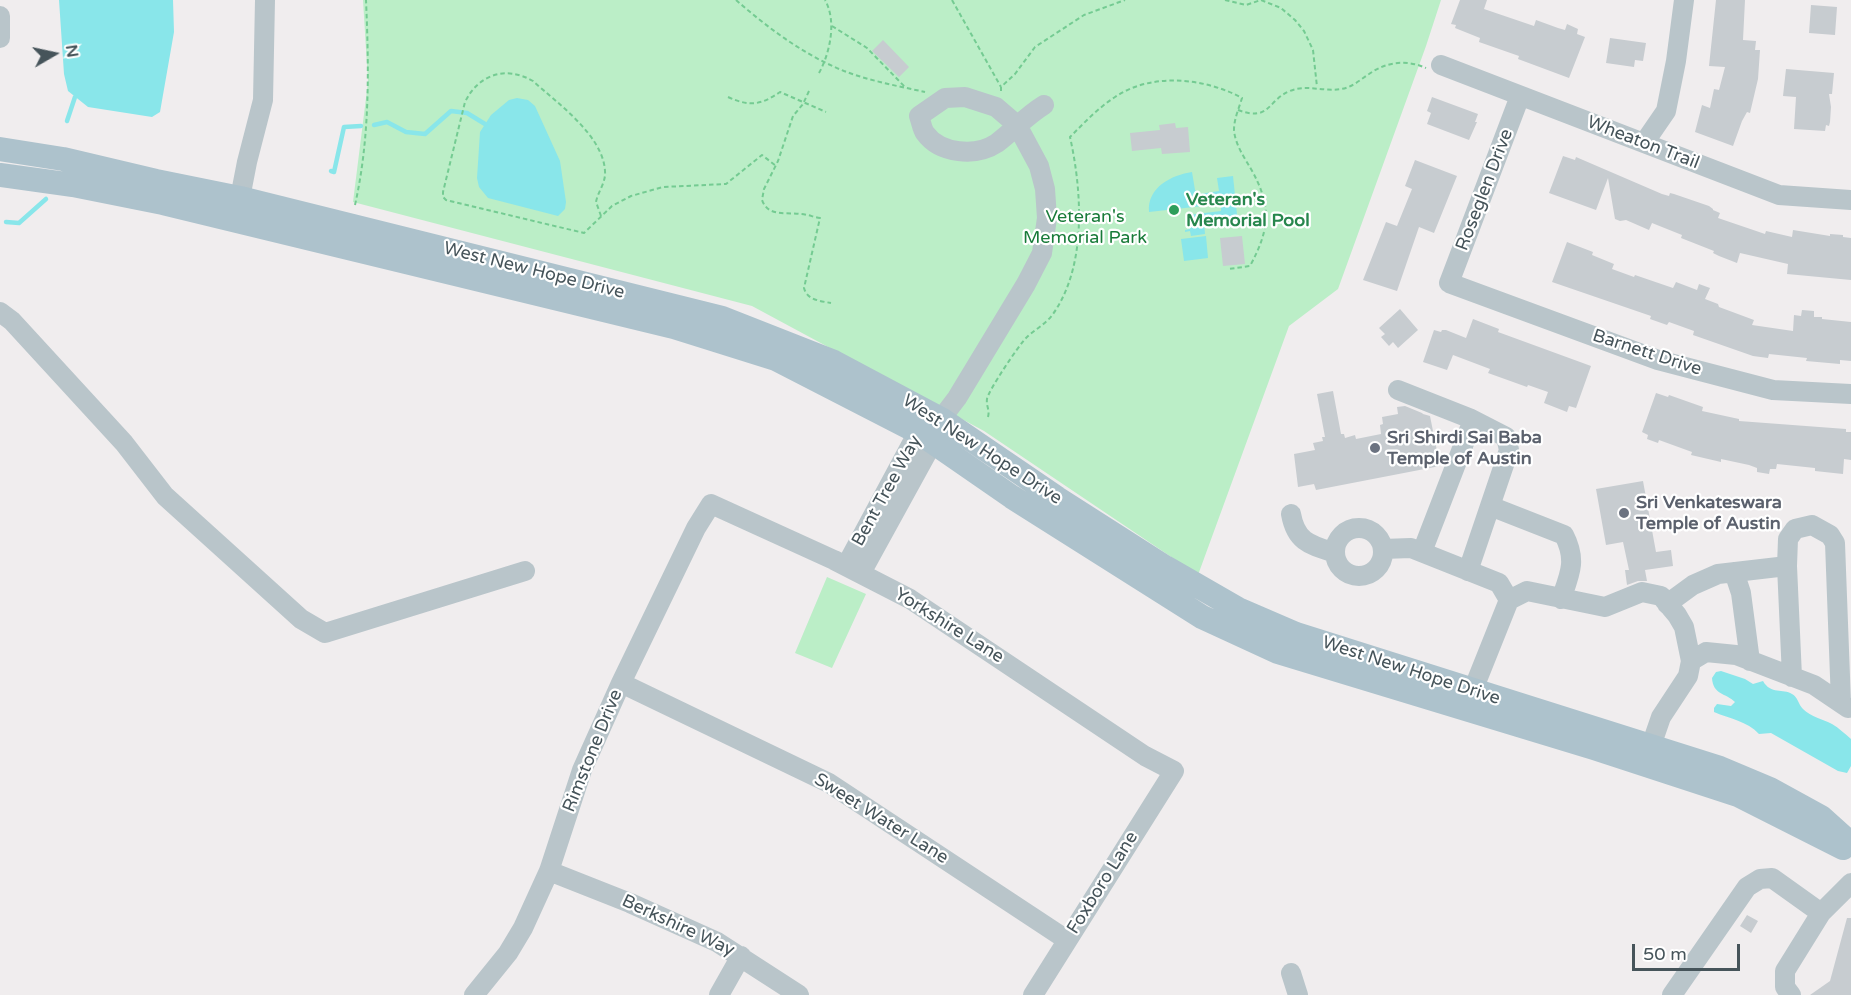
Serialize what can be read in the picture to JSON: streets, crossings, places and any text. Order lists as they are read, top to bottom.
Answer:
{
  "streets": {
    "main road": ["West New Hope Drive"],
    "street": [
      "Wheaton Trail",
      "Roseglen Drive",
      "Barnett Drive",
      "Bent Tree Way",
      "Yorkshire Lane",
      "Rimstone Drive",
      "Sweet Water Lane",
      "Foxboro Lane",
      "Berkshire Way"
    ]
  },
  "crossings": [
    ["Wheaton Trail", "Roseglen Drive"],
    ["Roseglen Drive", "Barnett Drive"],
    ["West New Hope Drive", "Bent Tree Way"],
    ["Bent Tree Way", "Yorkshire Lane"],
    ["Yorkshire Lane", "Rimstone Drive"],
    ["Yorkshire Lane", "Foxboro Lane"],
    ["Rimstone Drive", "Sweet Water Lane"],
    ["Rimstone Drive", "Berkshire Way"],
    ["Sweet Water Lane", "Foxboro Lane"]
  ],
  "parks": ["Veteran's Memorial Park"],
  "places": ["Veteran's Memorial Pool", "Sri Shirdi Sai Baba Temple of Austin", "Sri Venkateswara Temple of Austin"],
  "scale_bar": "50 m",
  "north": "right"
}
